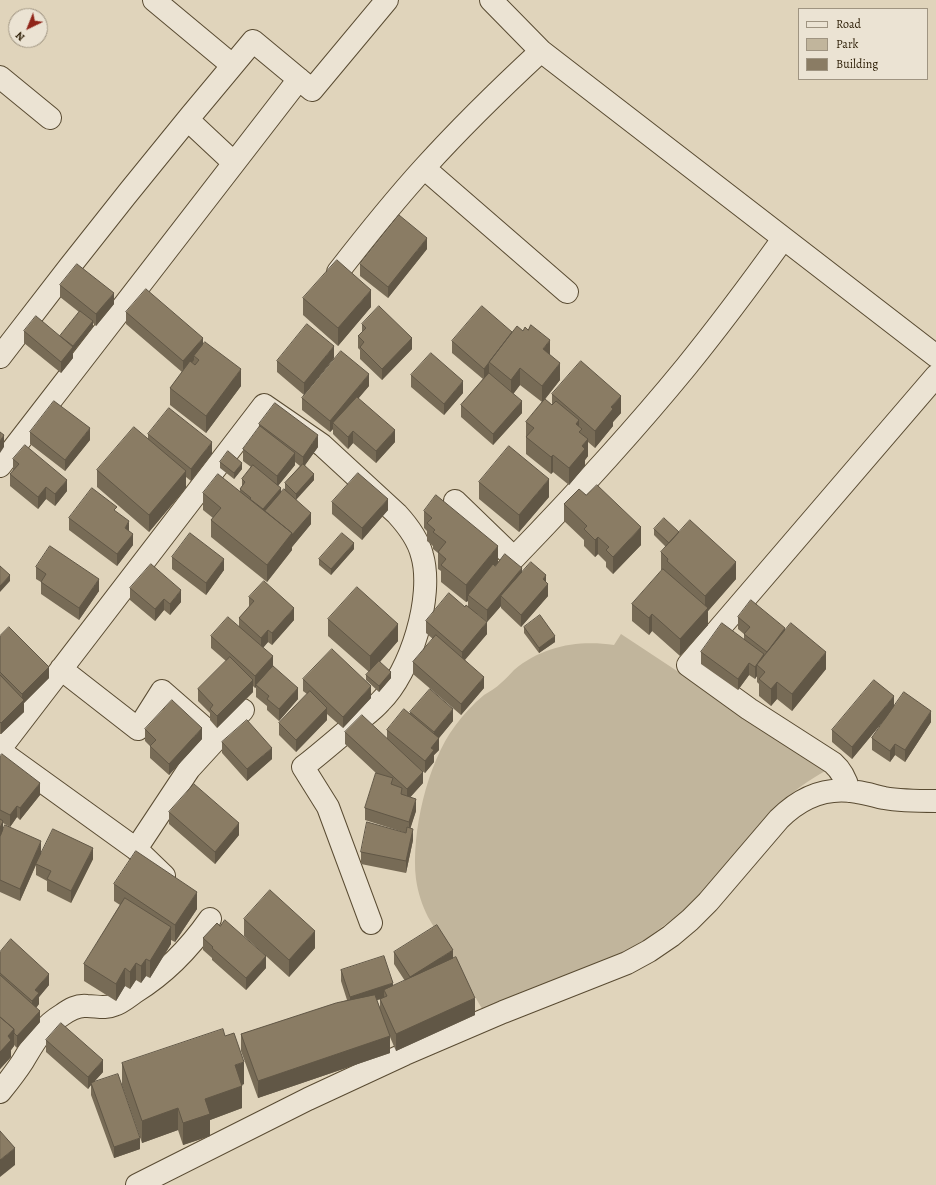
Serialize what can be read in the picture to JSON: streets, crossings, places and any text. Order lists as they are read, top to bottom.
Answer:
{
  "legend": ["Road", "Park", "Building"],
  "north": "bottom left"
}
